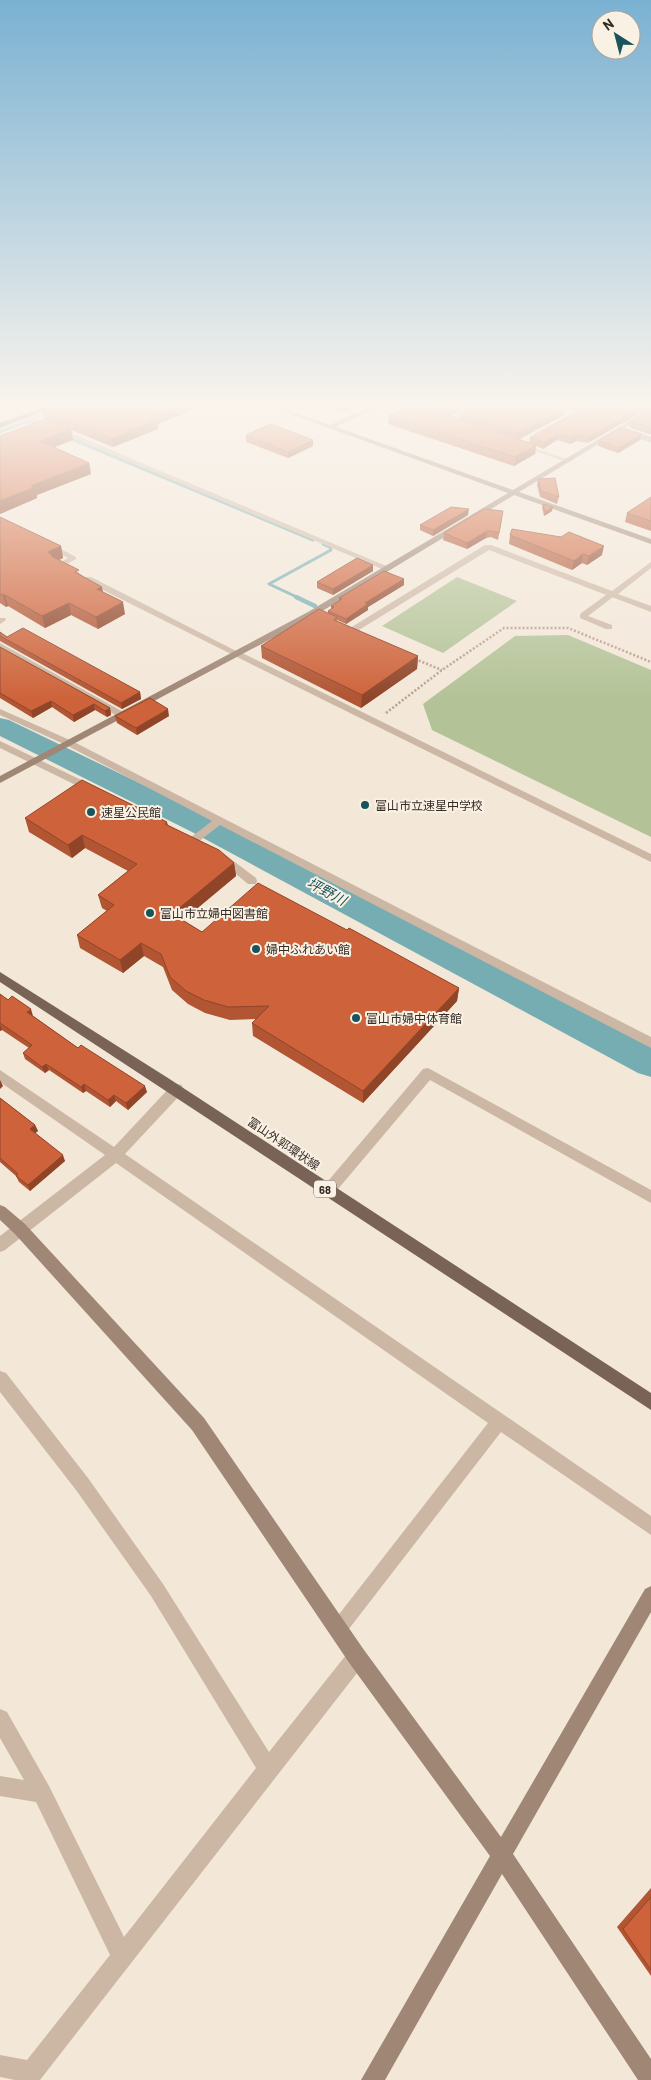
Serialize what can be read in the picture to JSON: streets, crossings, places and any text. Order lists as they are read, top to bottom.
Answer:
{
  "streets": {
    "main road": ["富山外郭環状線", "68"]
  },
  "water": ["坪野川"],
  "places": [
    "富山市立速星中学校",
    "速星公民館",
    "富山市立婦中図書館",
    "婦中ふれあい館",
    "富山市婦中体育館"
  ],
  "north": "top left"
}
